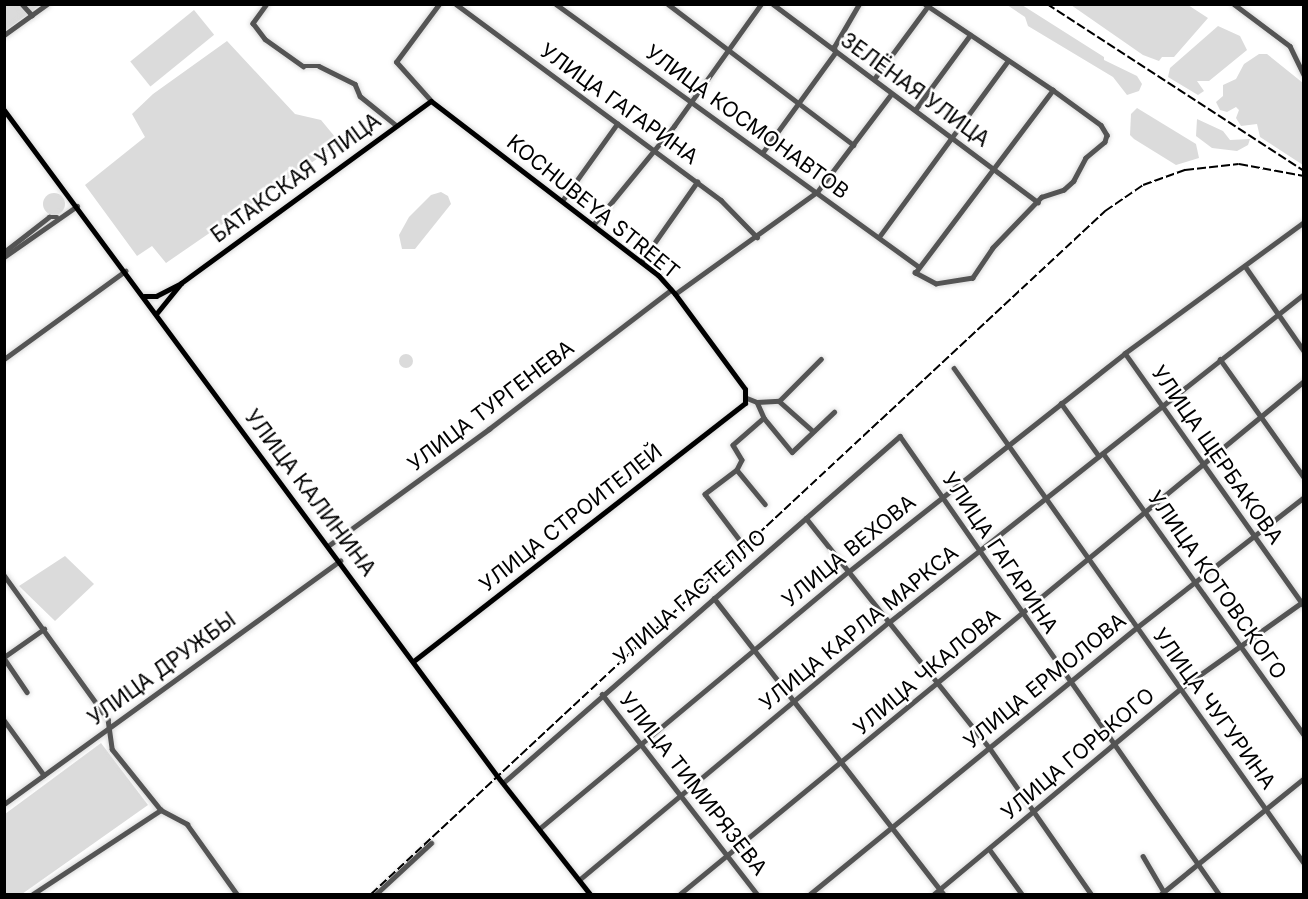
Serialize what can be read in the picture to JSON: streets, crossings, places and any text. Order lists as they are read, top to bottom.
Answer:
{
  "streets": {
    "main road": [
      "БАТАКСКАЯ УЛИЦА",
      "KOCHUBEYA STREET",
      "УЛИЦА КАЛИНИНА",
      "УЛИЦА СТРОИТЕЛЕЙ"
    ],
    "street": [
      "ЗЕЛЁНАЯ УЛИЦА",
      "УЛИЦА ГАГАРИНА",
      "УЛИЦА КОСМОНАВТОВ",
      "УЛИЦА ТУРГЕНЕВА",
      "УЛИЦА ЩЕРБАКОВА",
      "УЛИЦА ВЕХОВА",
      "УЛИЦА КОТОВСКОГО",
      "УЛИЦА ГАСТЕЛЛО",
      "УЛИЦА КАРЛА МАРКСА",
      "УЛИЦА ДРУЖБЫ",
      "УЛИЦА ЧКАЛОВА",
      "УЛИЦА ЕРМОЛОВА",
      "УЛИЦА ЧУГУРИНА",
      "УЛИЦА ГОРЬКОГО",
      "УЛИЦА ТИМИРЯЗЕВА"
    ]
  },
  "crossings": [
    ["ЗЕЛЁНАЯ УЛИЦА", "УЛИЦА ТУРГЕНЕВА"],
    ["УЛИЦА ГАГАРИНА", "УЛИЦА ТУРГЕНЕВА"],
    ["УЛИЦА ГАГАРИНА", "УЛИЦА ВЕХОВА"],
    ["УЛИЦА ГАГАРИНА", "УЛИЦА ГАСТЕЛЛО"],
    ["УЛИЦА ГАГАРИНА", "УЛИЦА КАРЛА МАРКСА"],
    ["УЛИЦА ГАГАРИНА", "УЛИЦА ЧКАЛОВА"],
    ["УЛИЦА ГАГАРИНА", "УЛИЦА ЕРМОЛОВА"],
    ["УЛИЦА ГАГАРИНА", "УЛИЦА ГОРЬКОГО"],
    ["УЛИЦА КОСМОНАВТОВ", "УЛИЦА ТУРГЕНЕВА"],
    ["БАТАКСКАЯ УЛИЦА", "KOCHUBEYA STREET"],
    ["БАТАКСКАЯ УЛИЦА", "УЛИЦА КАЛИНИНА"],
    ["KOCHUBEYA STREET", "УЛИЦА ТУРГЕНЕВА"],
    ["KOCHUBEYA STREET", "УЛИЦА СТРОИТЕЛЕЙ"],
    ["УЛИЦА ТУРГЕНЕВА", "УЛИЦА КАЛИНИНА"],
    ["УЛИЦА ЩЕРБАКОВА", "УЛИЦА ВЕХОВА"],
    ["УЛИЦА ЩЕРБАКОВА", "УЛИЦА КАРЛА МАРКСА"],
    ["УЛИЦА ЩЕРБАКОВА", "УЛИЦА ЧКАЛОВА"],
    ["УЛИЦА ЩЕРБАКОВА", "УЛИЦА ЕРМОЛОВА"],
    ["УЛИЦА ЩЕРБАКОВА", "УЛИЦА ГОРЬКОГО"],
    ["УЛИЦА КАЛИНИНА", "УЛИЦА СТРОИТЕЛЕЙ"],
    ["УЛИЦА КАЛИНИНА", "УЛИЦА ВЕХОВА"],
    ["УЛИЦА КАЛИНИНА", "УЛИЦА ГАСТЕЛЛО"],
    ["УЛИЦА КАЛИНИНА", "УЛИЦА КАРЛА МАРКСА"],
    ["УЛИЦА КАЛИНИНА", "УЛИЦА ДРУЖБЫ"],
    ["УЛИЦА ВЕХОВА", "УЛИЦА КОТОВСКОГО"],
    ["УЛИЦА ВЕХОВА", "УЛИЦА ЧУГУРИНА"],
    ["УЛИЦА ВЕХОВА", "УЛИЦА ТИМИРЯЗЕВА"],
    ["УЛИЦА КОТОВСКОГО", "УЛИЦА КАРЛА МАРКСА"],
    ["УЛИЦА КОТОВСКОГО", "УЛИЦА ЧКАЛОВА"],
    ["УЛИЦА КОТОВСКОГО", "УЛИЦА ЕРМОЛОВА"],
    ["УЛИЦА КОТОВСКОГО", "УЛИЦА ГОРЬКОГО"],
    ["УЛИЦА ГАСТЕЛЛО", "УЛИЦА ТИМИРЯЗЕВА"],
    ["УЛИЦА КАРЛА МАРКСА", "УЛИЦА ЧУГУРИНА"],
    ["УЛИЦА КАРЛА МАРКСА", "УЛИЦА ТИМИРЯЗЕВА"],
    ["УЛИЦА ЧКАЛОВА", "УЛИЦА ЧУГУРИНА"],
    ["УЛИЦА ЧКАЛОВА", "УЛИЦА ТИМИРЯЗЕВА"],
    ["УЛИЦА ЕРМОЛОВА", "УЛИЦА ЧУГУРИНА"],
    ["УЛИЦА ЧУГУРИНА", "УЛИЦА ГОРЬКОГО"]
  ]
}
